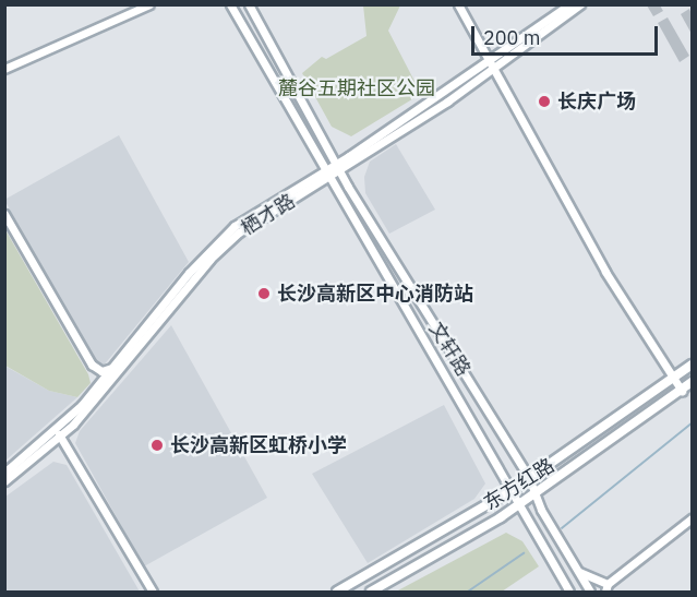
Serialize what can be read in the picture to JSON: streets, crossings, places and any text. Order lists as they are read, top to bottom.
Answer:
{
  "streets": {
    "main road": ["栖才路", "文轩路", "东方红路"]
  },
  "crossings": [
    ["栖才路", "文轩路"],
    ["文轩路", "东方红路"]
  ],
  "parks": ["麓谷五期社区公园"],
  "places": ["长庆广场", "长沙高新区中心消防站", "长沙高新区虹桥小学"],
  "scale_bar": "200 m"
}
